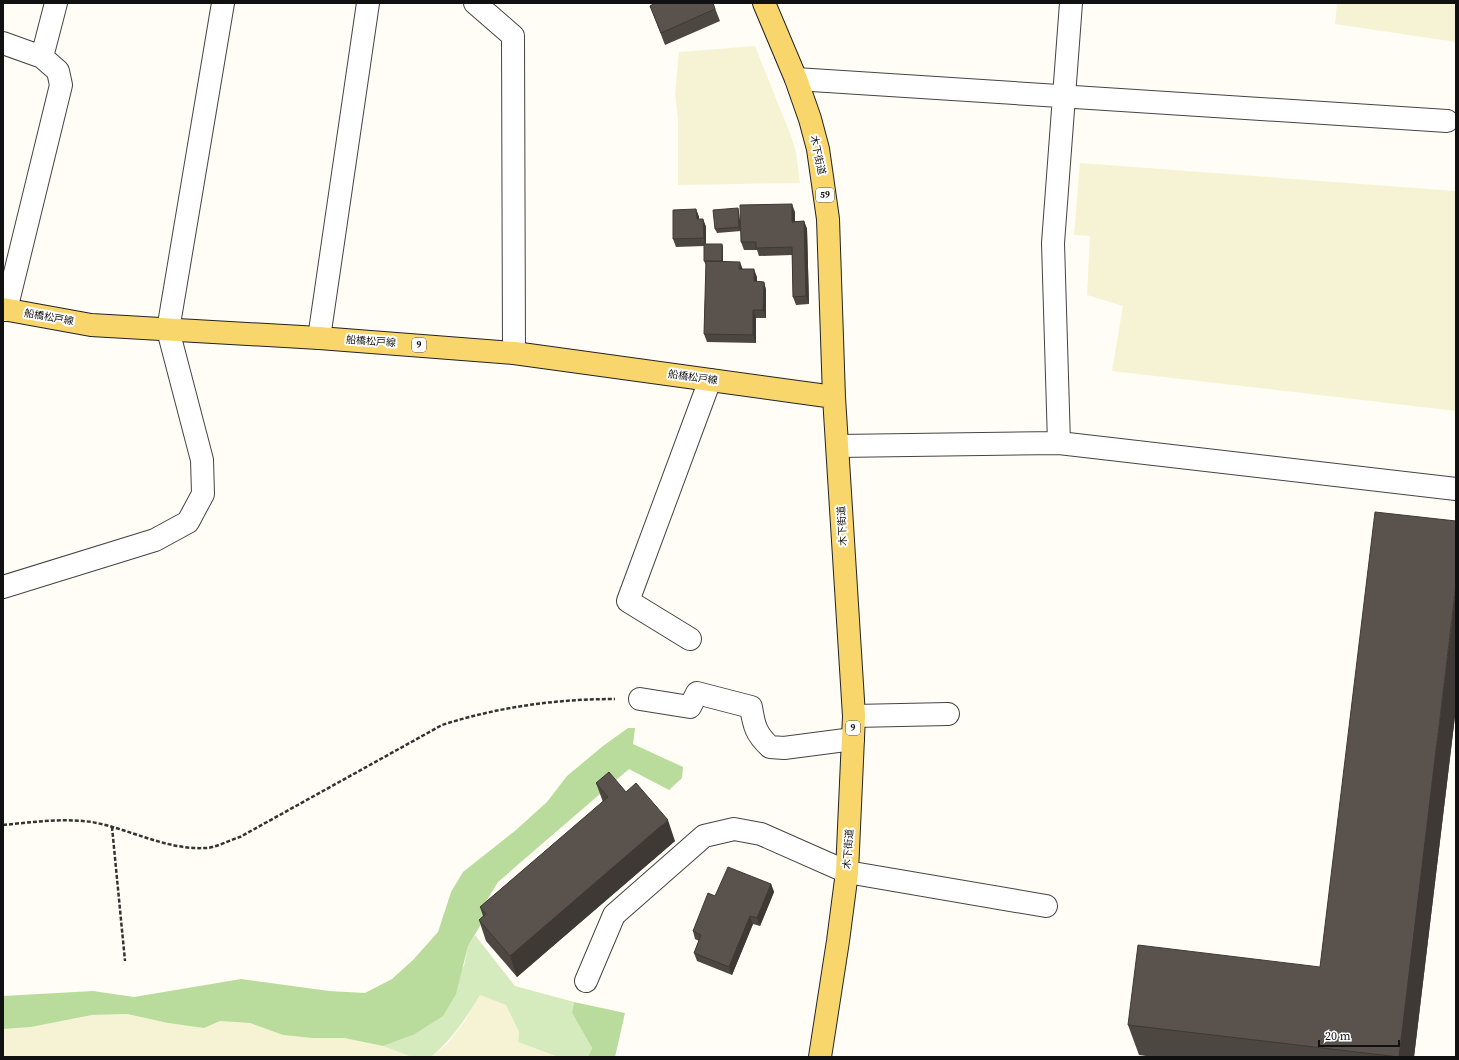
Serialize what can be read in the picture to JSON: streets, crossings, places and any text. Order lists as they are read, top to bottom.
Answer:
{
  "streets": {
    "main road": [
      "木下街道",
      "59",
      "船橋松戸線",
      "9"
    ]
  },
  "crossings": [
    ["木下街道", "船橋松戸線"]
  ],
  "scale_bar": "20 m"
}
